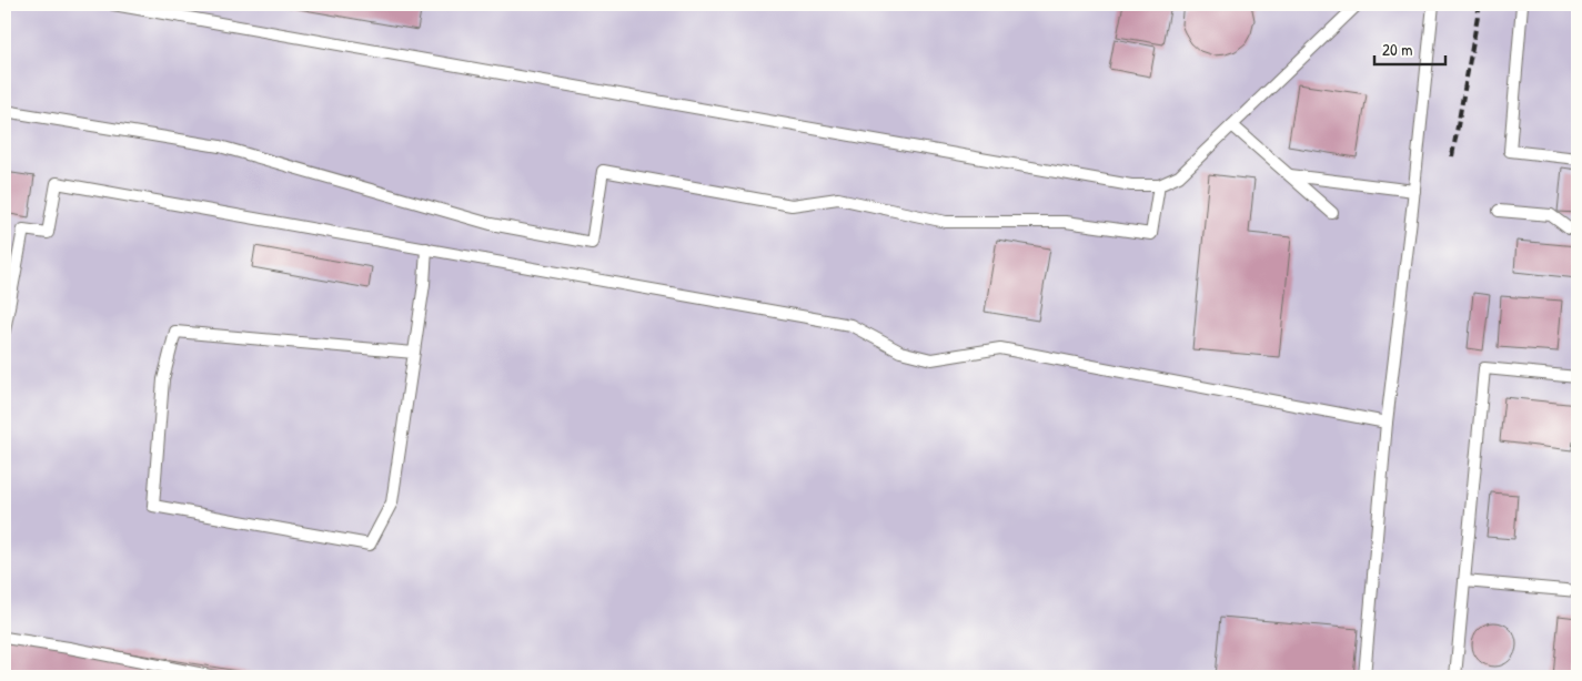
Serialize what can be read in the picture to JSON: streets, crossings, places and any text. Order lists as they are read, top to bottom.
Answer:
{
  "scale_bar": "20 m"
}
